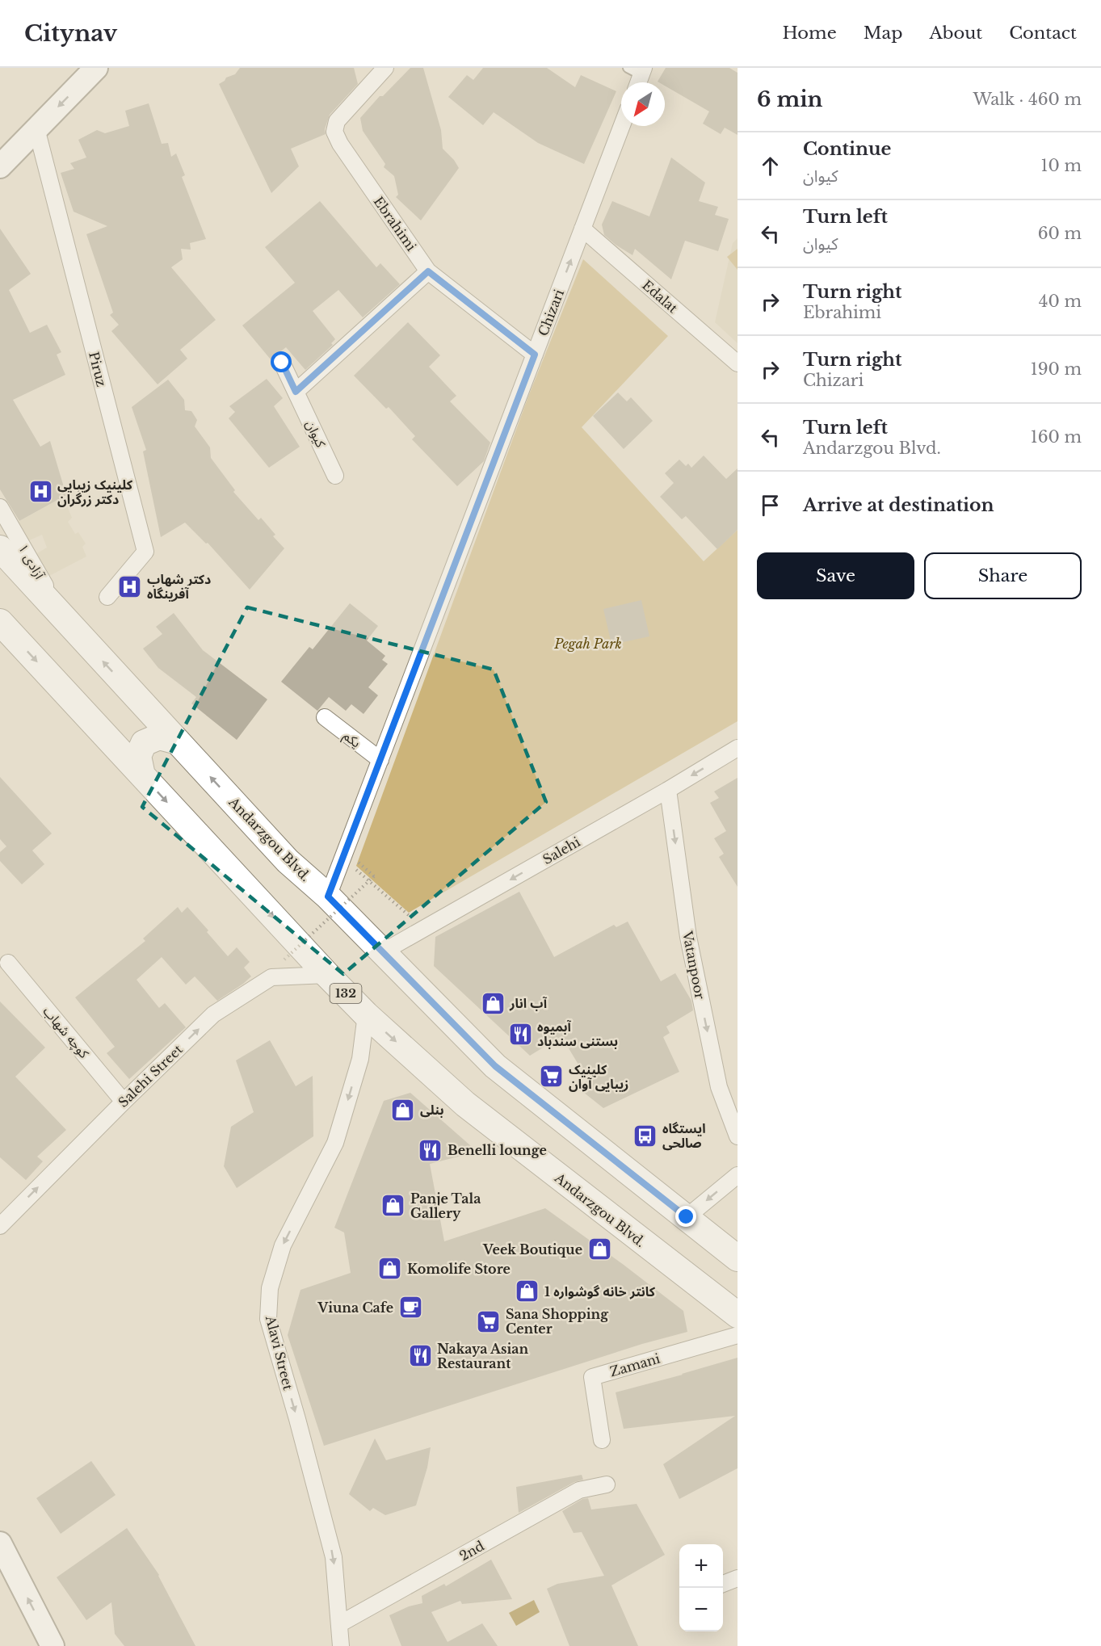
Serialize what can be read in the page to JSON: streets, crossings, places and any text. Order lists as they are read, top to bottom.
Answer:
{
  "streets": {
    "main road": ["Andarzgou Blvd.", "132"],
    "street": [
      "Ebrahimi",
      "Edalat",
      "Chizari",
      "Piruz",
      "کیوان",
      "آزادی ۱",
      "یکم",
      "Salehi",
      "Vatanpoor",
      "کوچه شهاب",
      "Salehi Street",
      "Alavi Street",
      "Zamani",
      "2nd"
    ]
  },
  "crossings": [
    ["Ebrahimi", "Chizari"],
    ["Edalat", "Chizari"],
    ["Chizari", "یکم"],
    ["Chizari", "Andarzgou Blvd."],
    ["آزادی ۱", "Andarzgou Blvd."],
    ["Andarzgou Blvd.", "Salehi"],
    ["Andarzgou Blvd.", "Salehi Street"],
    ["Andarzgou Blvd.", "Alavi Street"],
    ["Salehi", "Vatanpoor"],
    ["کوچه شهاب", "Salehi Street"],
    ["Alavi Street", "2nd"]
  ],
  "one_way": [
    "Salehi",
    "Vatanpoor",
    "Salehi Street",
    "Alavi Street"
  ],
  "parks": ["Pegah Park"],
  "places": {
    "hospital": ["کلینیک زیبایی دکتر زرگران", "دکتر شهاب آفرینگاه"],
    "shop": [
      "آب انار",
      "بنلی",
      "Panje Tala Gallery",
      "Veek Boutique",
      "Komolife Store",
      "کانتر خانه گوشواره 1"
    ],
    "restaurant": ["آبمیوه بستنی سندباد", "Benelli lounge", "Nakaya Asian Restaurant"],
    "supermarket": ["کلینیک زیبایی آوان", "Sana Shopping Center"],
    "bus stop": ["ایستگاه صالحی"],
    "cafe": ["Viuna Cafe"]
  },
  "north": "bottom left",
  "page": {
    "header": "Citynav",
    "nav": [
      "Home",
      "Map",
      "About",
      "Contact"
    ],
    "heading": ["6 min", "Walk · 460 m"],
    "list": [
      ["Continue", "کیوان", "10 m"],
      ["Turn left", "کیوان", "60 m"],
      ["Turn right", "Ebrahimi", "40 m"],
      ["Turn right", "Chizari", "190 m"],
      ["Turn left", "Andarzgou Blvd.", "160 m"],
      "Arrive at destination"
    ],
    "buttons": ["Save", "Share"],
    "map_buttons": ["+", "−"]
  }
}
